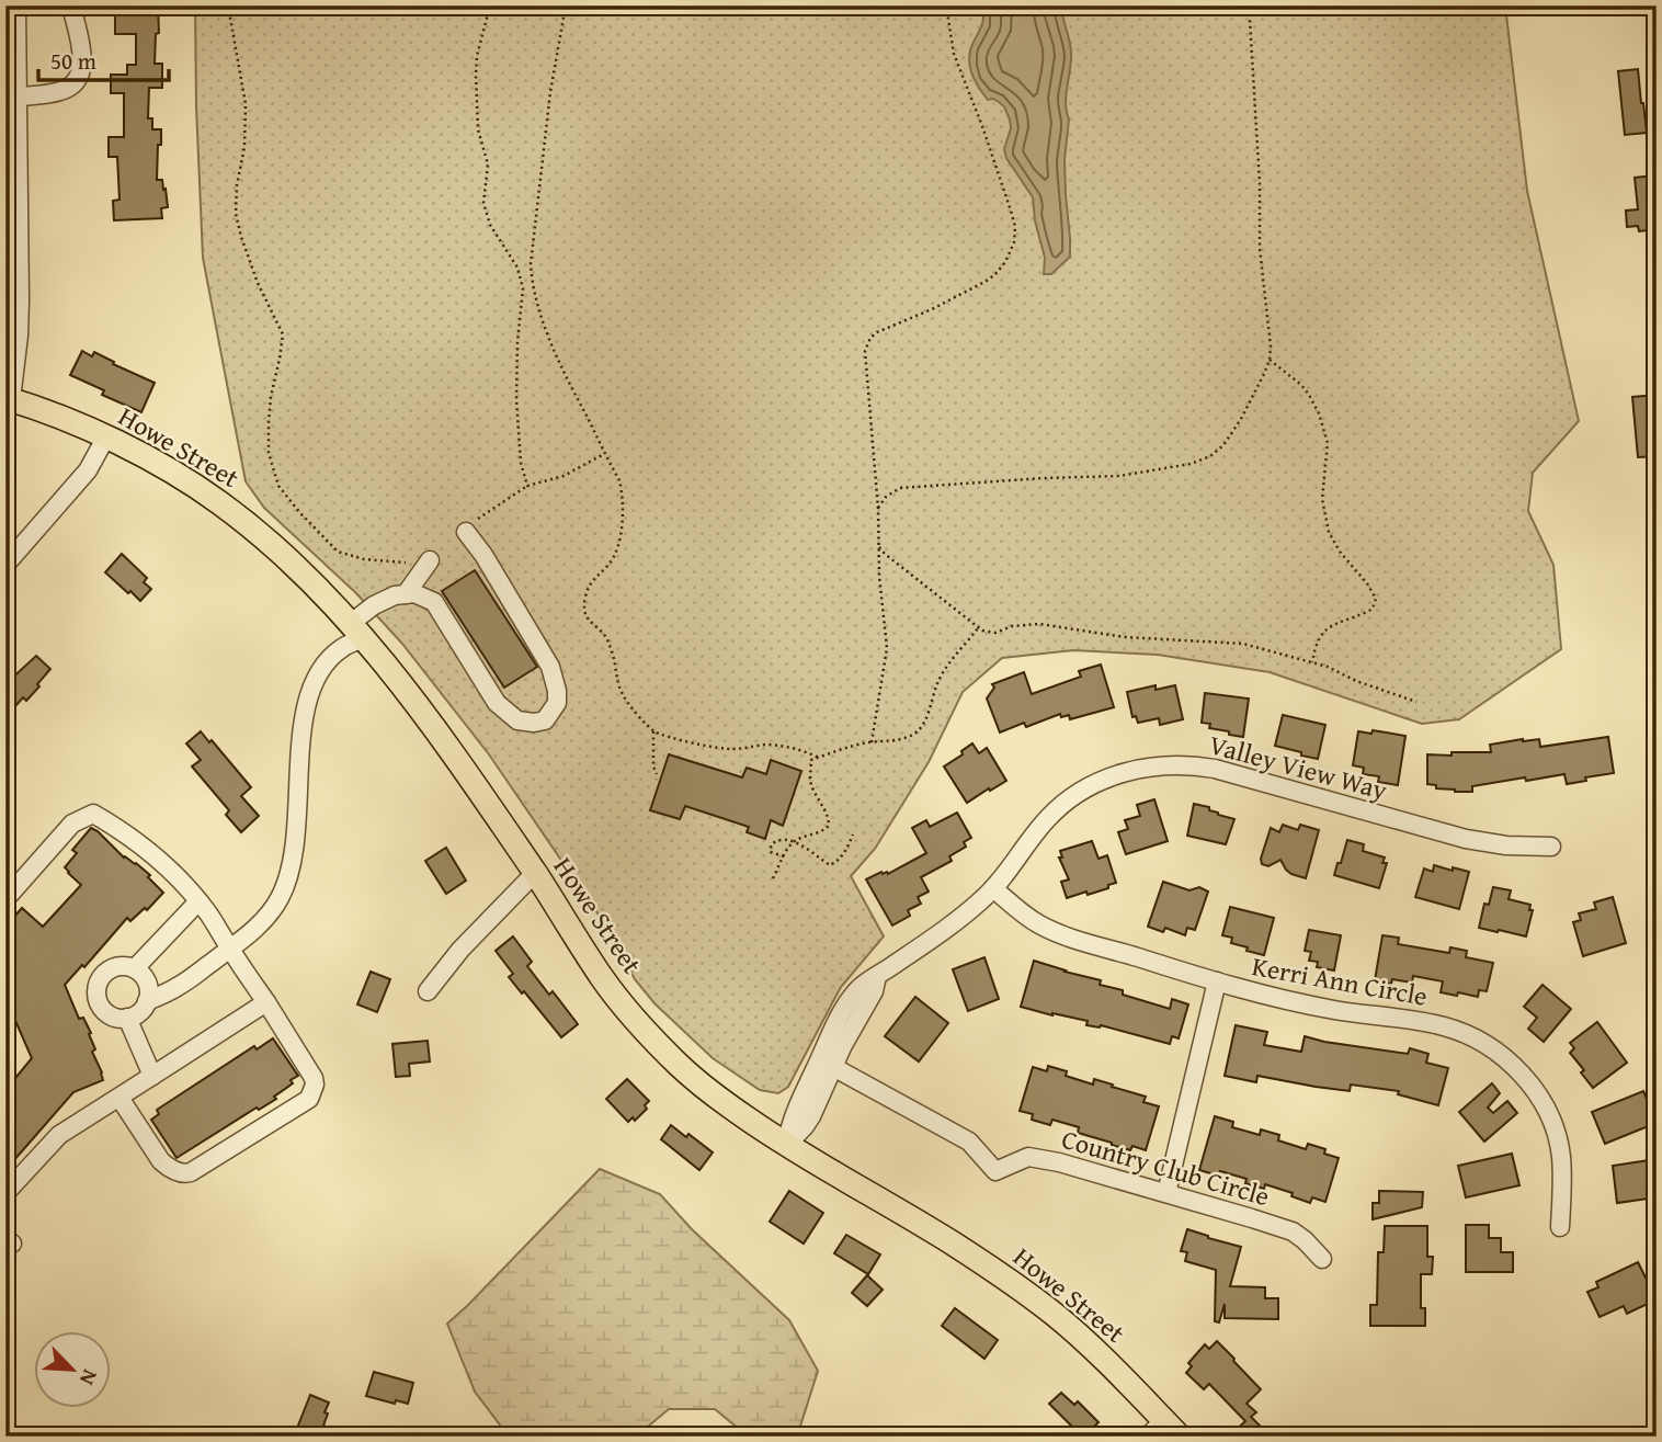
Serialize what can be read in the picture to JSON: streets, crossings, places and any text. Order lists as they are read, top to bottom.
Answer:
{
  "streets": {
    "main road": ["Howe Street"],
    "street": ["Valley View Way", "Kerri Ann Circle", "Country Club Circle"]
  },
  "crossings": [
    ["Howe Street", "Valley View Way"],
    ["Valley View Way", "Kerri Ann Circle"],
    ["Valley View Way", "Country Club Circle"]
  ],
  "scale_bar": "50 m",
  "north": "bottom right"
}
